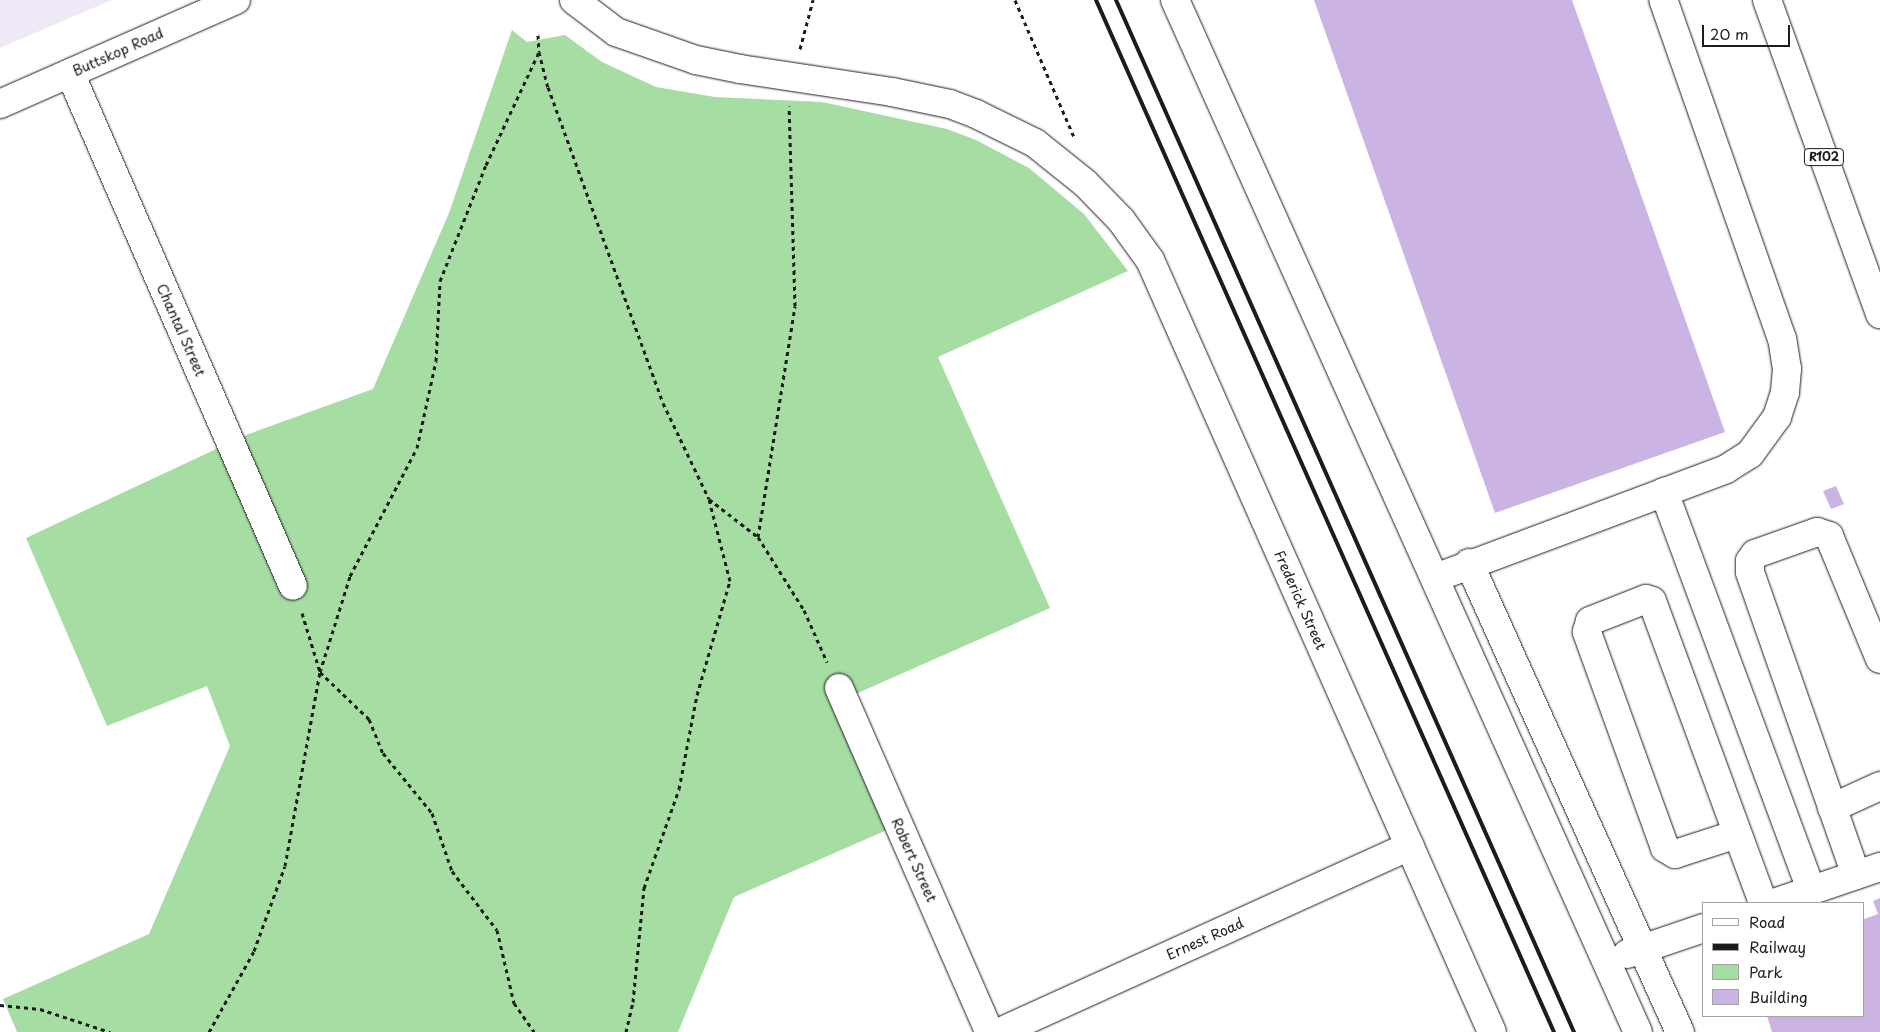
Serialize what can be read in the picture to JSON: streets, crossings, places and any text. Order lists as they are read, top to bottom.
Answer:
{
  "streets": {
    "street": [
      "Buttskop Road",
      "R102",
      "Chantal Street",
      "Frederick Street",
      "Robert Street",
      "Ernest Road"
    ]
  },
  "crossings": [
    ["Buttskop Road", "Chantal Street"],
    ["Frederick Street", "Ernest Road"]
  ],
  "legend": [
    "Road",
    "Railway",
    "Park",
    "Building"
  ],
  "scale_bar": "20 m"
}
